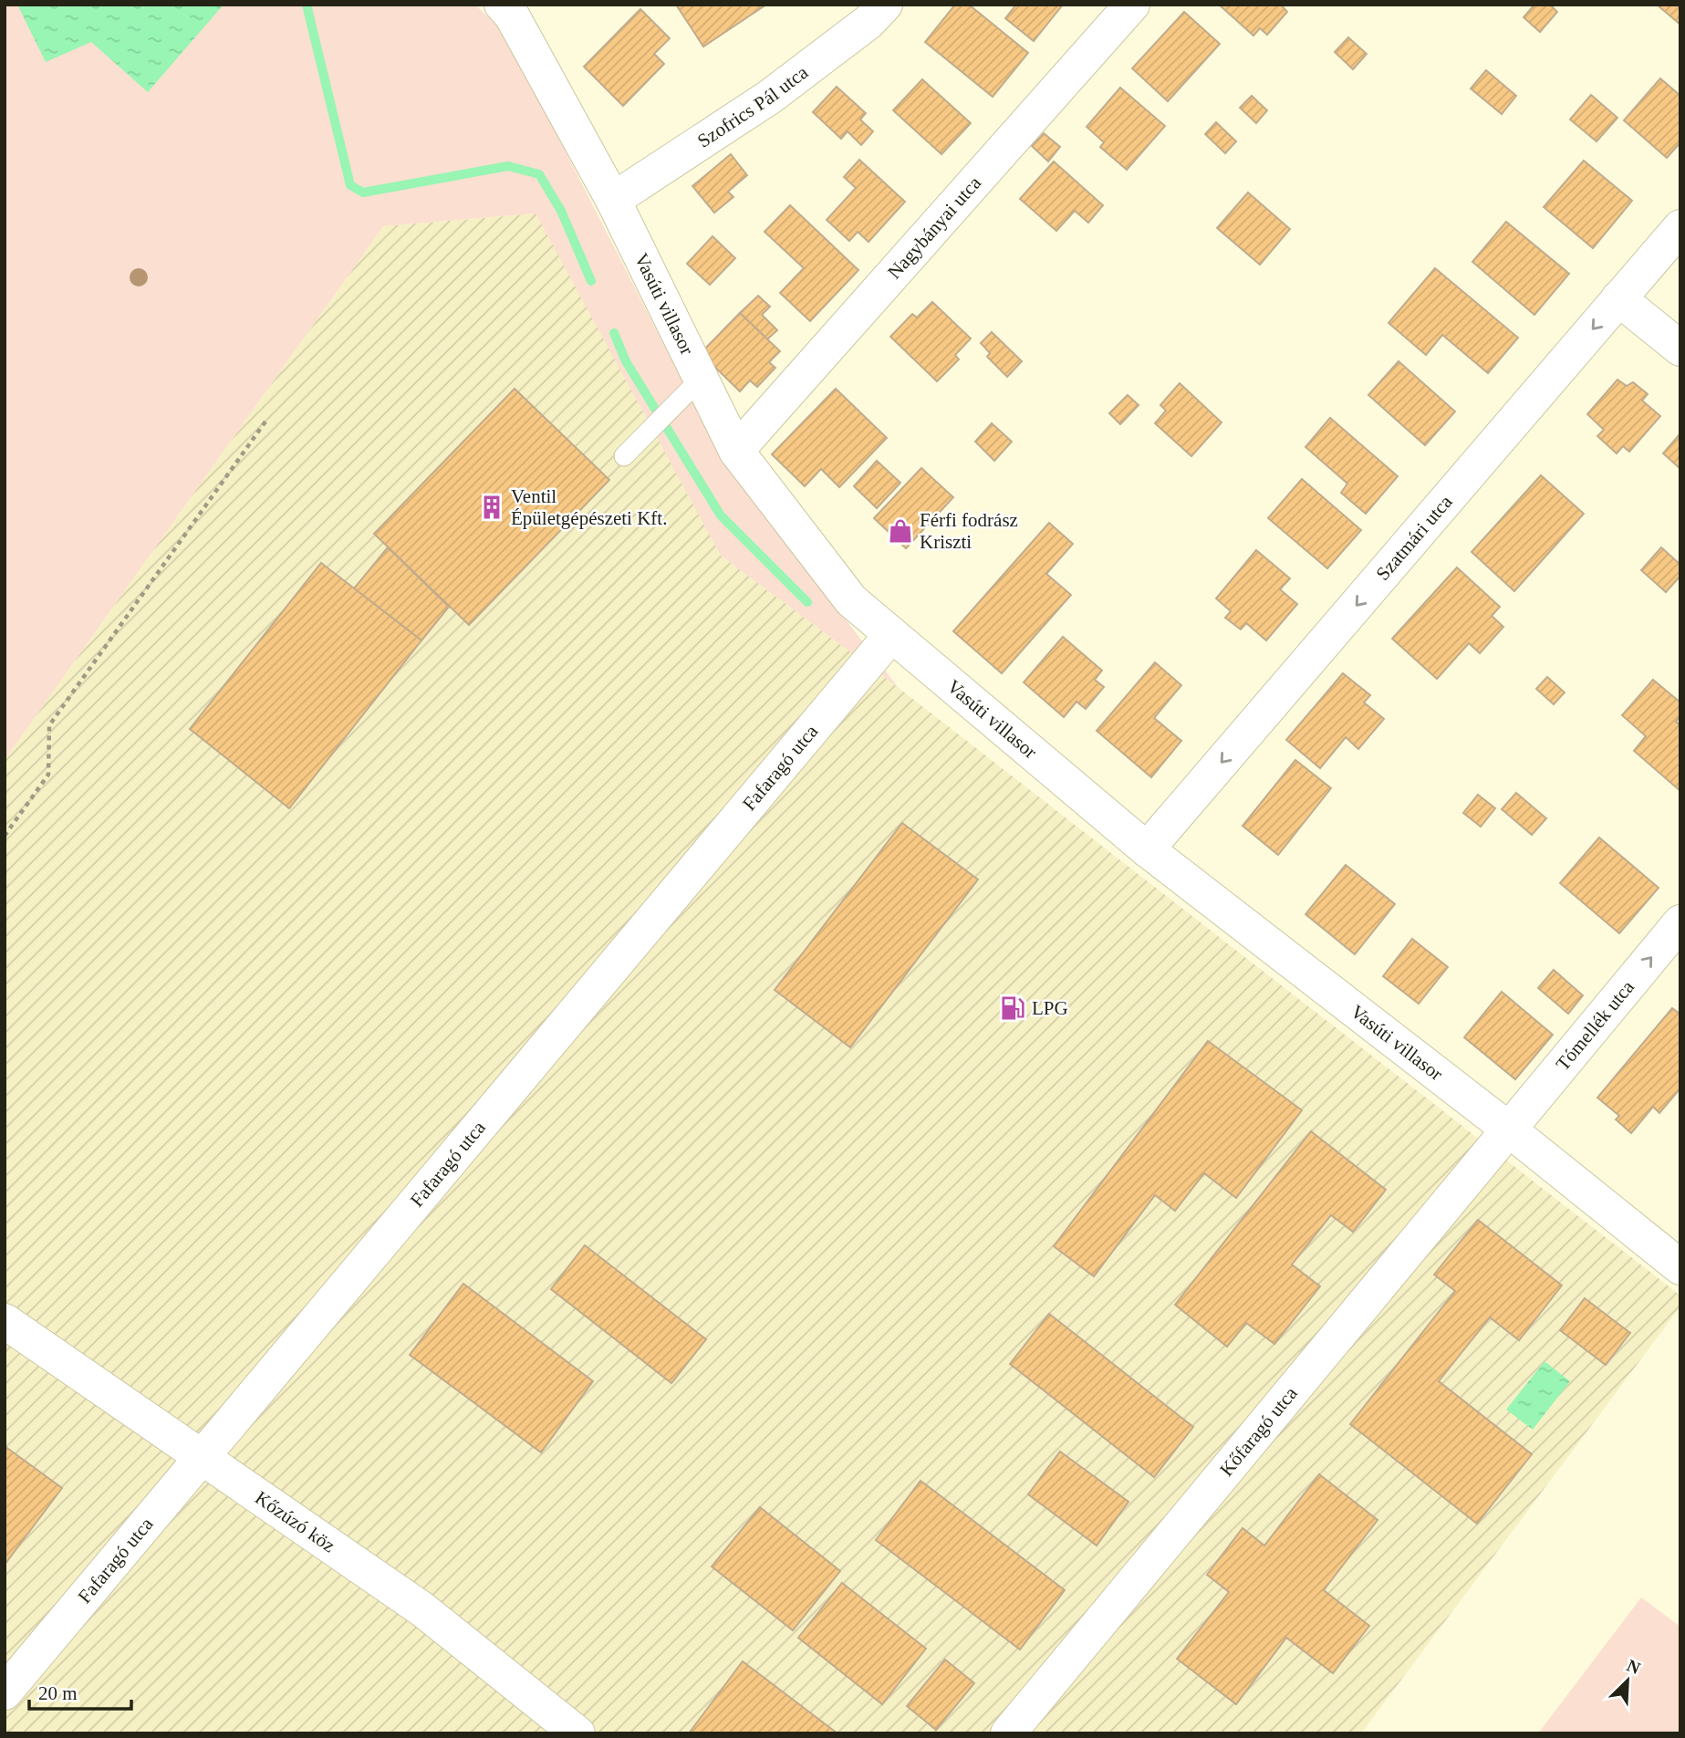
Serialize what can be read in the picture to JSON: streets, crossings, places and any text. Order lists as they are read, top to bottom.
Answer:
{
  "streets": {
    "street": [
      "Szofrics Pál utca",
      "Nagybányai utca",
      "Vasúti villasor",
      "Szatmári utca",
      "Fafaragó utca",
      "Tómellék utca",
      "Kőfaragó utca",
      "Kőzúzó köz"
    ]
  },
  "crossings": [
    ["Szofrics Pál utca", "Vasúti villasor"],
    ["Nagybányai utca", "Vasúti villasor"],
    ["Vasúti villasor", "Szatmári utca"],
    ["Vasúti villasor", "Fafaragó utca"],
    ["Vasúti villasor", "Tómellék utca"],
    ["Vasúti villasor", "Kőfaragó utca"],
    ["Fafaragó utca", "Kőzúzó köz"],
    ["Tómellék utca", "Kőfaragó utca"]
  ],
  "one_way": ["Szatmári utca", "Tómellék utca"],
  "places": {
    "building": ["Ventil Épületgépészeti Kft."],
    "shop": ["Férfi fodrász Kriszti"],
    "fuel station": ["LPG"]
  },
  "scale_bar": "20 m",
  "north": "top right"
}
